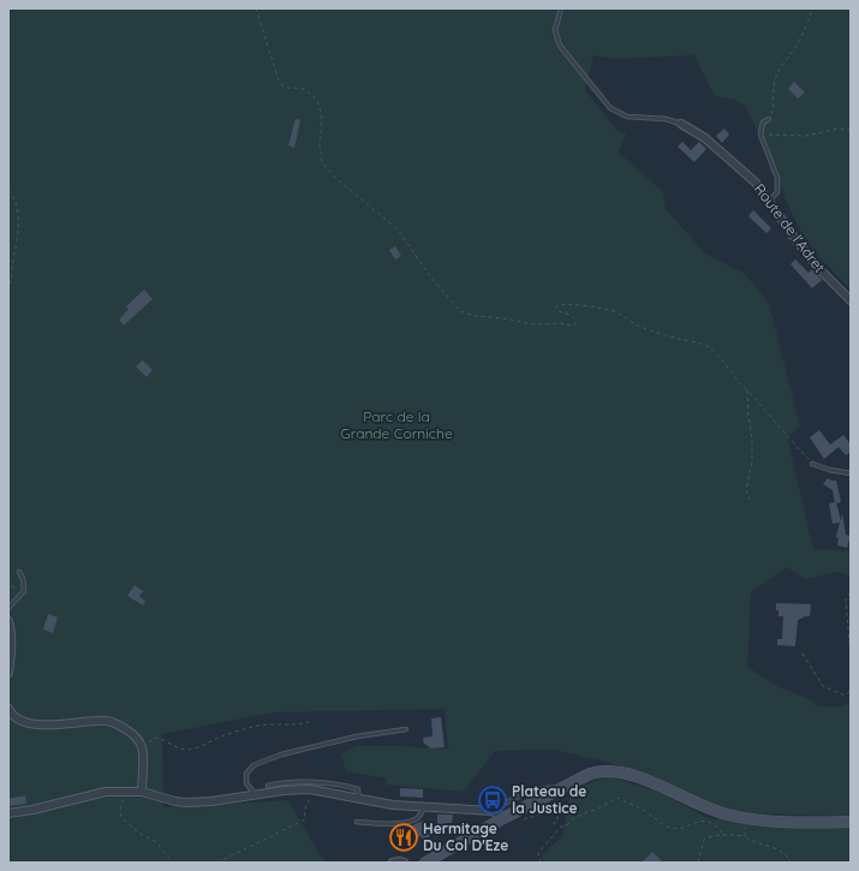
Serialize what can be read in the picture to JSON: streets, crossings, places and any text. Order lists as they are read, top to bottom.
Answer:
{
  "streets": {
    "street": ["Route de l'Adret"]
  },
  "parks": ["Parc de la Grande Corniche"],
  "places": {
    "bus stop": ["Plateau de la Justice"],
    "restaurant": ["Hermitage Du Col D'Eze"]
  }
}
